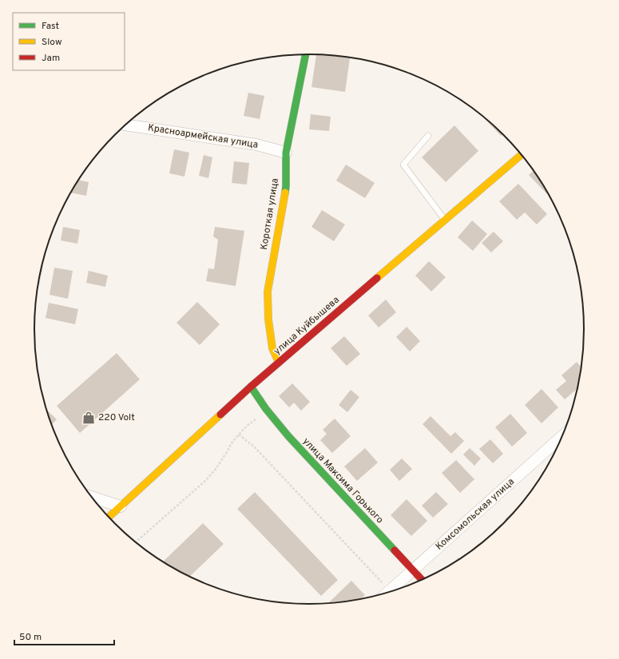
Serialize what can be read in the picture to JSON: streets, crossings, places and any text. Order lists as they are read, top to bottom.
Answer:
{
  "streets": {
    "main road": ["Короткая улица", "улица Куйбышева", "улица Максима Горького"],
    "street": ["Красноармейская улица", "Комсомольская улица"]
  },
  "crossings": [
    ["Красноармейская улица", "Короткая улица"],
    ["Короткая улица", "улица Куйбышева"],
    ["улица Куйбышева", "улица Максима Горького"],
    ["улица Максима Горького", "Комсомольская улица"]
  ],
  "places": {
    "shop": ["220 Volt"]
  },
  "legend": ["Fast", "Slow", "Jam"],
  "scale_bar": "50 m"
}
